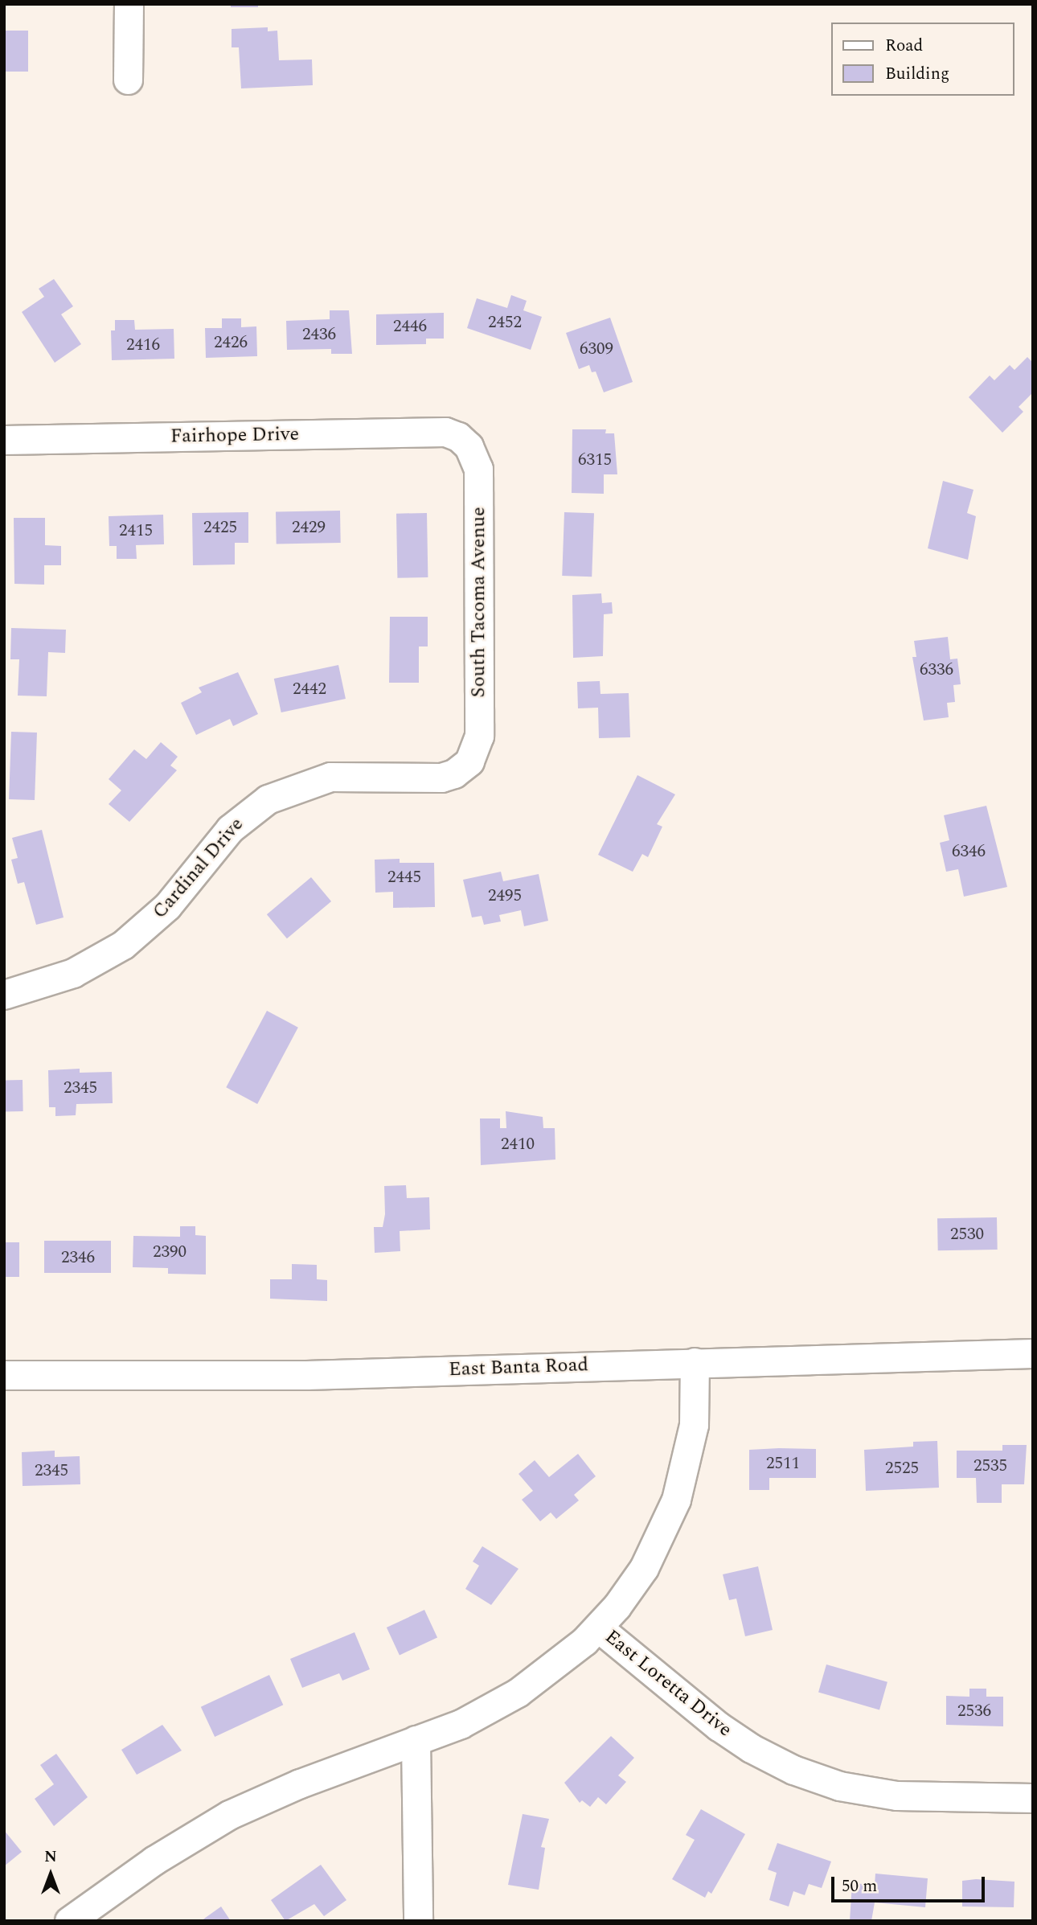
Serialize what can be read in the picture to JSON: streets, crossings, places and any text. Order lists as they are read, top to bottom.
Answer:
{
  "streets": {
    "street": [
      "Fairhope Drive",
      "South Tacoma Avenue",
      "Cardinal Drive",
      "East Banta Road",
      "East Loretta Drive"
    ]
  },
  "crossings": [
    ["Fairhope Drive", "South Tacoma Avenue"],
    ["South Tacoma Avenue", "Cardinal Drive"]
  ],
  "house_numbers": [
    "2452",
    "2446",
    "2436",
    "2426",
    "2416",
    "6309",
    "6315",
    "2425",
    "2429",
    "2415",
    "6336",
    "2442",
    "6346",
    "2445",
    "2495",
    "2345",
    "2410",
    "2530",
    "2390",
    "2346",
    "2511",
    "2535",
    "2525",
    "2345",
    "2536"
  ],
  "legend": ["Road", "Building"],
  "scale_bar": "50 m",
  "north": "top"
}
